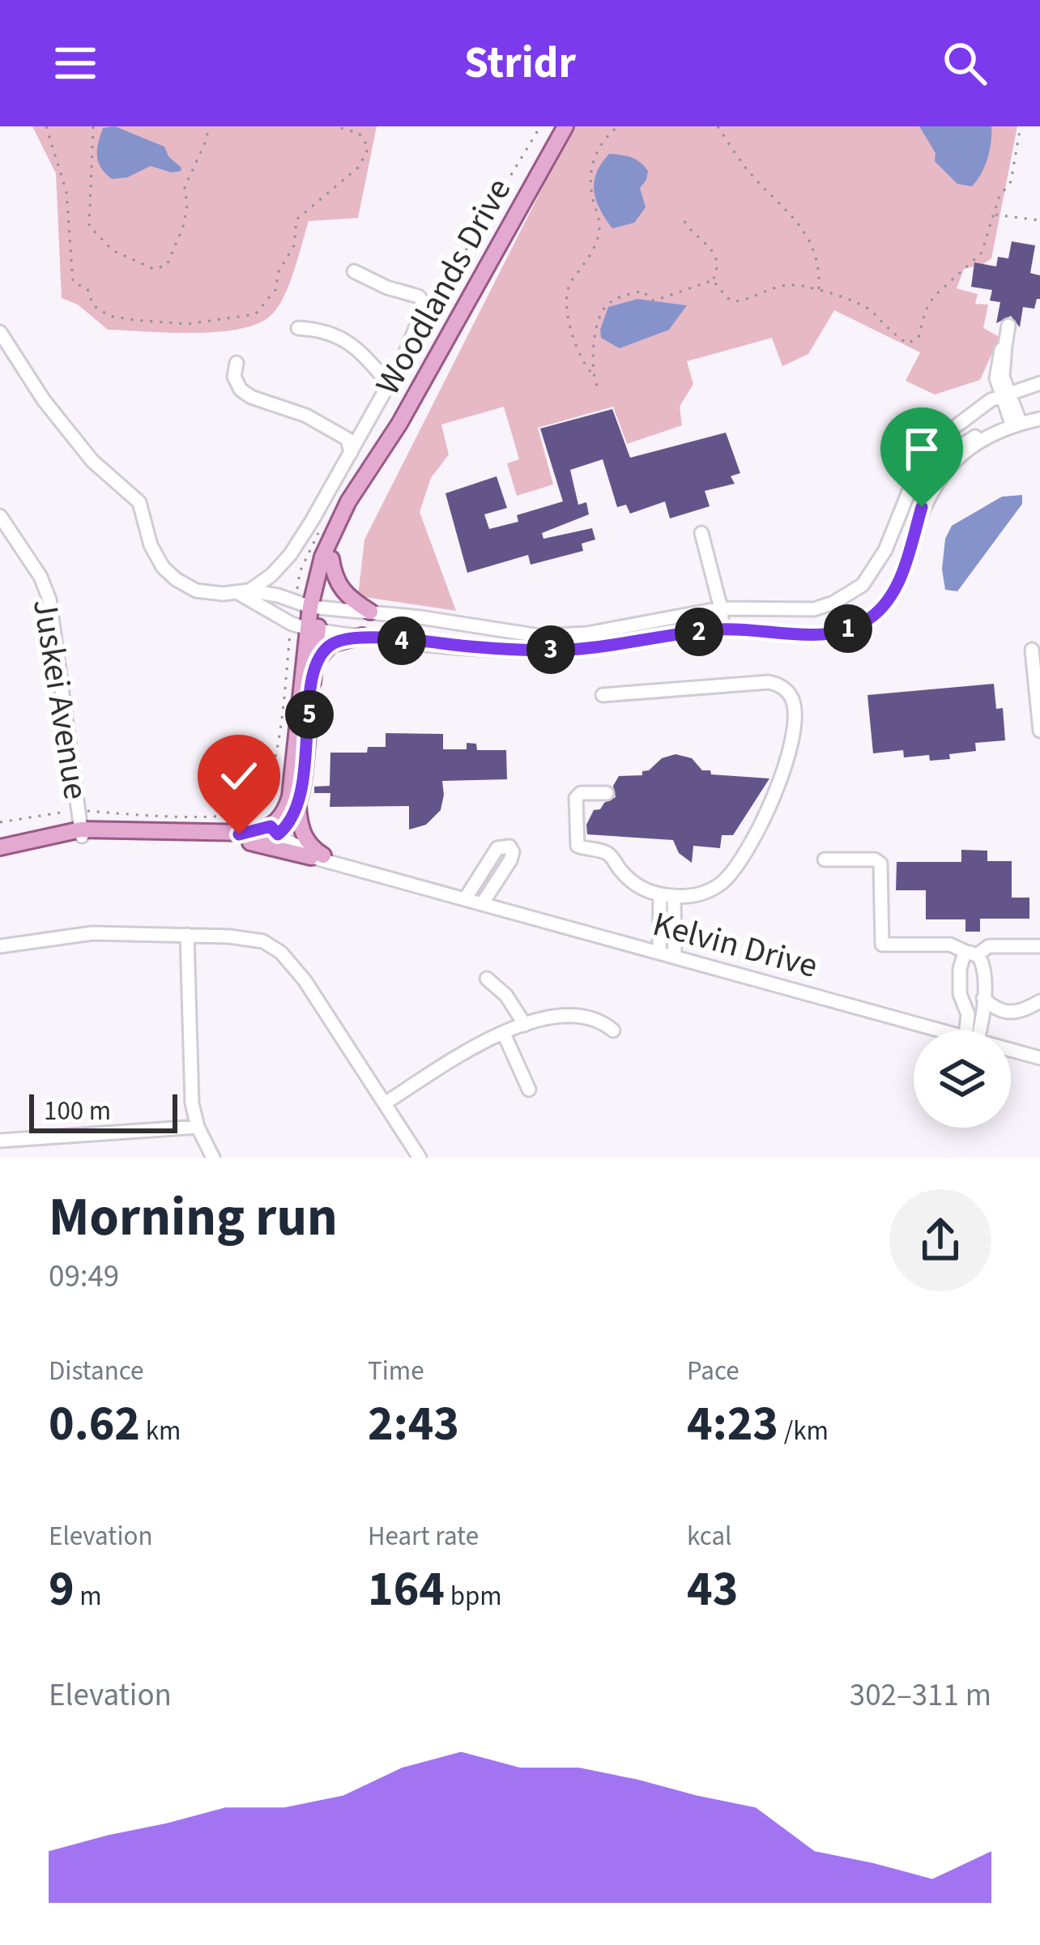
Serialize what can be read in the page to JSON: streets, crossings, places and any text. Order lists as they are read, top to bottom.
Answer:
{
  "streets": {
    "main road": ["Woodlands Drive"],
    "street": ["Juskei Avenue", "Kelvin Drive"]
  },
  "crossings": [
    ["Woodlands Drive", "Kelvin Drive"]
  ],
  "scale_bar": "100 m",
  "page": {
    "header": "Stridr",
    "pins": [
      "1",
      "2",
      "4",
      "3",
      "5"
    ],
    "scale": "100 m",
    "heading": ["Morning run", "09:49"],
    "stats": [
      ["Distance", "0.62 km"],
      ["Time", "2:43"],
      ["Pace", "4:23 /km"],
      ["Elevation", "9 m"],
      ["Heart rate", "164 bpm"],
      ["kcal", "43"]
    ],
    "chart": ["Elevation", "302–311 m"]
  }
}
